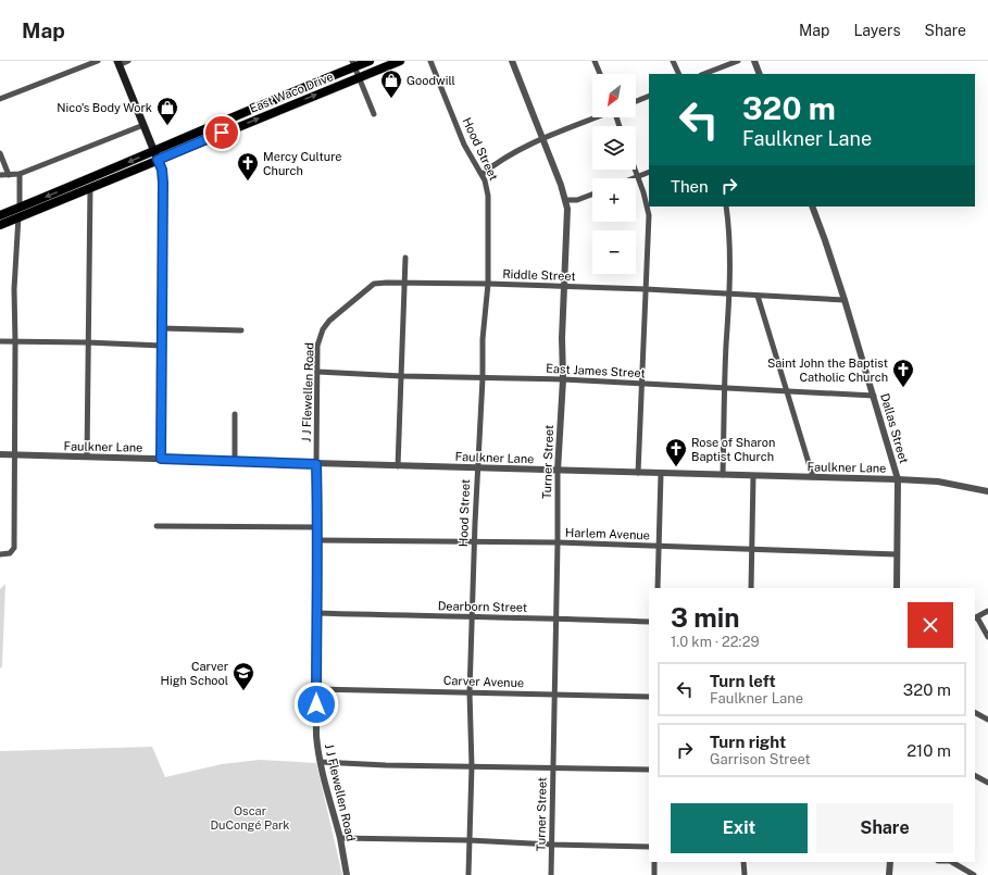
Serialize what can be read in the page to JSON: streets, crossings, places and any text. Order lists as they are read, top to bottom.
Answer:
{
  "streets": {
    "main road": ["East Waco Drive"],
    "street": [
      "Hood Street",
      "Riddle Street",
      "East James Street",
      "J J Flewellen Road",
      "Dallas Street",
      "Faulkner Lane",
      "Turner Street",
      "Harlem Avenue",
      "Dearborn Street",
      "Carver Avenue"
    ]
  },
  "crossings": [
    ["Hood Street", "Riddle Street"],
    ["Hood Street", "East James Street"],
    ["Hood Street", "Faulkner Lane"],
    ["Hood Street", "Harlem Avenue"],
    ["Hood Street", "Dearborn Street"],
    ["Hood Street", "Carver Avenue"],
    ["Riddle Street", "J J Flewellen Road"],
    ["Riddle Street", "Dallas Street"],
    ["Riddle Street", "Turner Street"],
    ["East James Street", "J J Flewellen Road"],
    ["East James Street", "Dallas Street"],
    ["East James Street", "Turner Street"],
    ["J J Flewellen Road", "Faulkner Lane"],
    ["J J Flewellen Road", "Harlem Avenue"],
    ["J J Flewellen Road", "Dearborn Street"],
    ["J J Flewellen Road", "Carver Avenue"],
    ["Dallas Street", "Faulkner Lane"],
    ["Dallas Street", "Harlem Avenue"],
    ["Faulkner Lane", "Turner Street"],
    ["Turner Street", "Harlem Avenue"],
    ["Turner Street", "Dearborn Street"],
    ["Turner Street", "Carver Avenue"]
  ],
  "parks": ["Oscar DuCongé Park"],
  "places": {
    "shop": ["Goodwill", "Nico's Body Work"],
    "church": ["Mercy Culture Church", "Saint John the Baptist Catholic Church", "Rose of Sharon Baptist Church"],
    "school or university": ["Carver High School"]
  },
  "north": "bottom left",
  "page": {
    "header": "Map",
    "nav": ["Map", "Layers", "Share"],
    "map_buttons": ["+", "−"],
    "turn": ["320 m", "Faulkner Lane"],
    "then": "Then",
    "heading": ["3 min", "1.0 km · 22:29"],
    "list": [
      {
        "name": "Turn left",
        "note": "Faulkner Lane",
        "value": "320 m"
      },
      {
        "name": "Turn right",
        "note": "Garrison Street",
        "value": "210 m"
      }
    ],
    "buttons": ["Exit", "Share"]
  }
}
